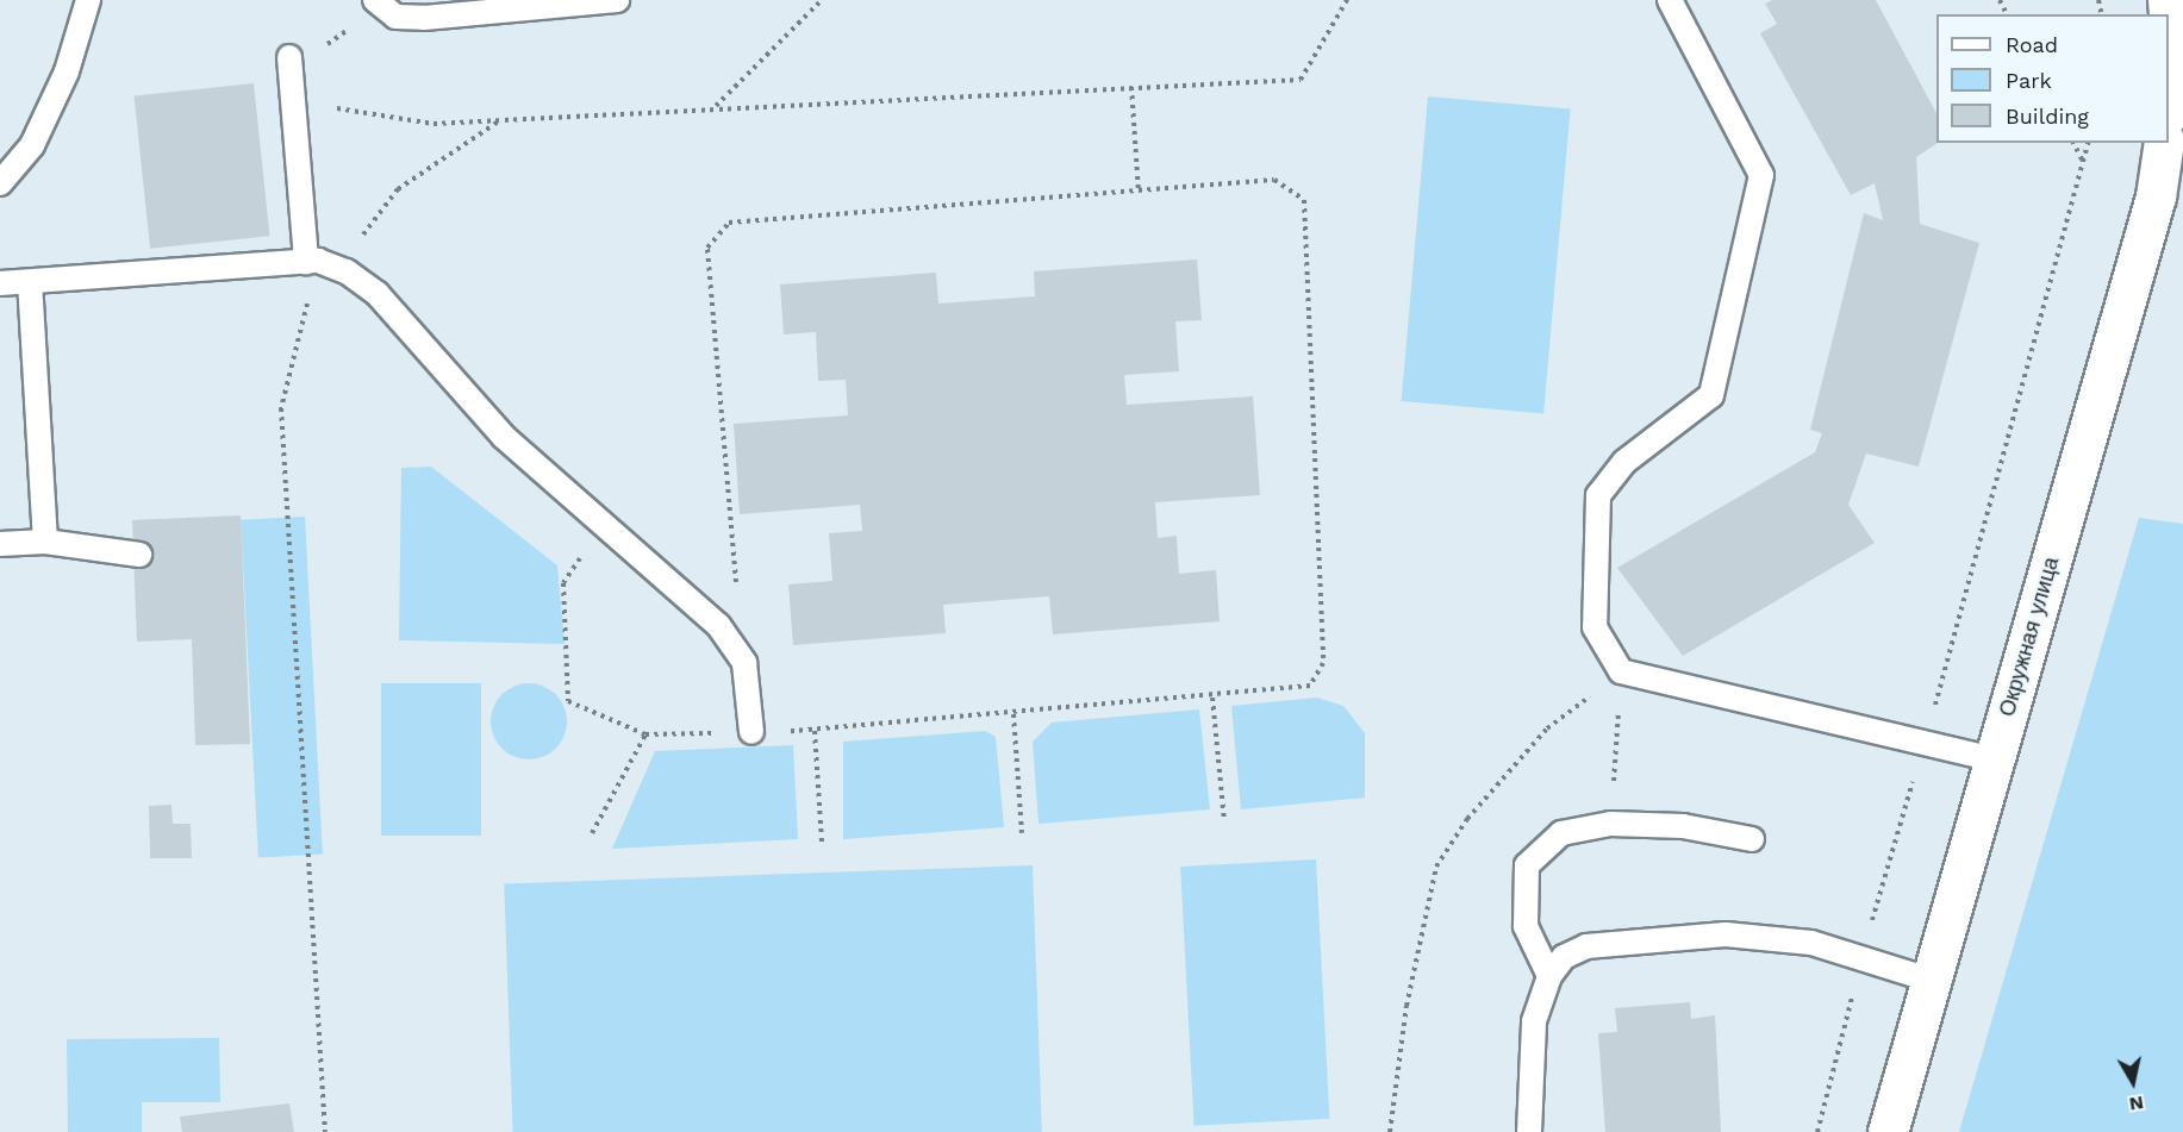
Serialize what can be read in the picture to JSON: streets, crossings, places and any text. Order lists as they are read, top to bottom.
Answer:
{
  "streets": {
    "street": ["Окружная улица"]
  },
  "legend": ["Road", "Park", "Building"],
  "north": "bottom"
}
